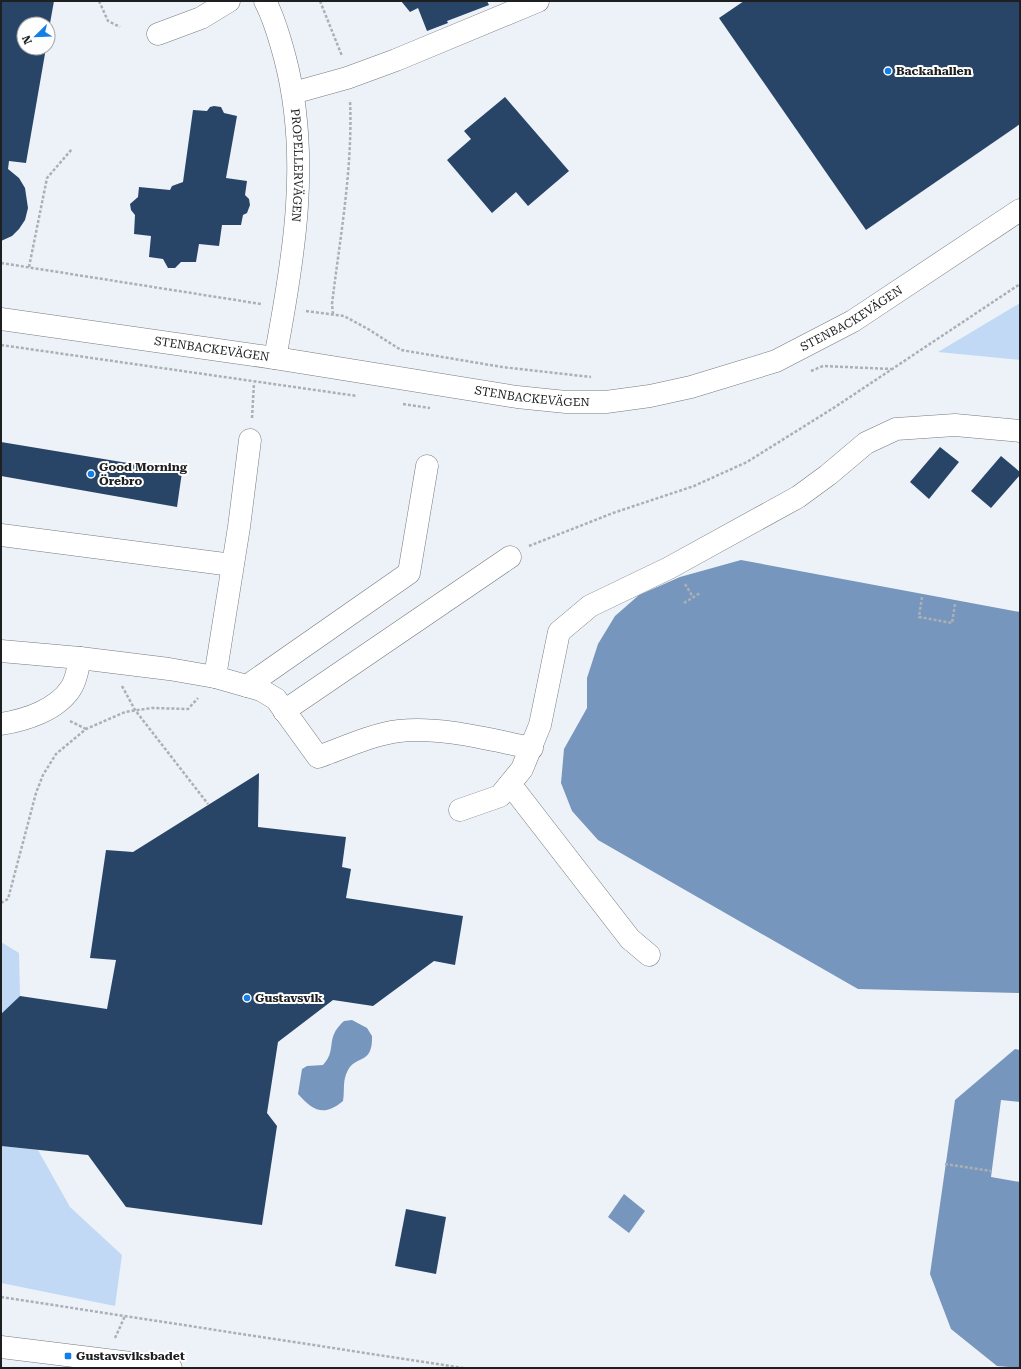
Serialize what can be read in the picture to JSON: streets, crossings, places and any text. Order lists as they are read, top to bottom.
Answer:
{
  "streets": {
    "street": ["PROPELLERVÄGEN", "STENBACKEVÄGEN"]
  },
  "crossings": [
    ["PROPELLERVÄGEN", "STENBACKEVÄGEN"]
  ],
  "places": {
    "other": ["Backahallen", "Good Morning Örebro", "Gustavsvik"],
    "transit": ["Gustavsviksbadet"]
  },
  "north": "bottom left"
}
